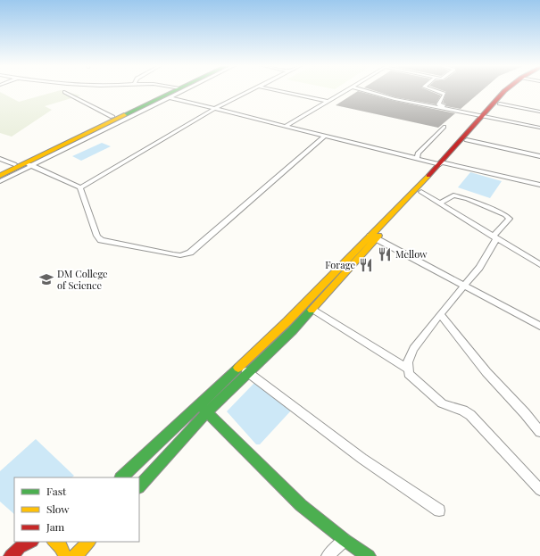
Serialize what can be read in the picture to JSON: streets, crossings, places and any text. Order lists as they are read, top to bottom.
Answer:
{
  "places": {
    "restaurant": ["Mellow", "Forage"],
    "school or university": ["DM College of Science"]
  },
  "legend": ["Fast", "Slow", "Jam"]
}
